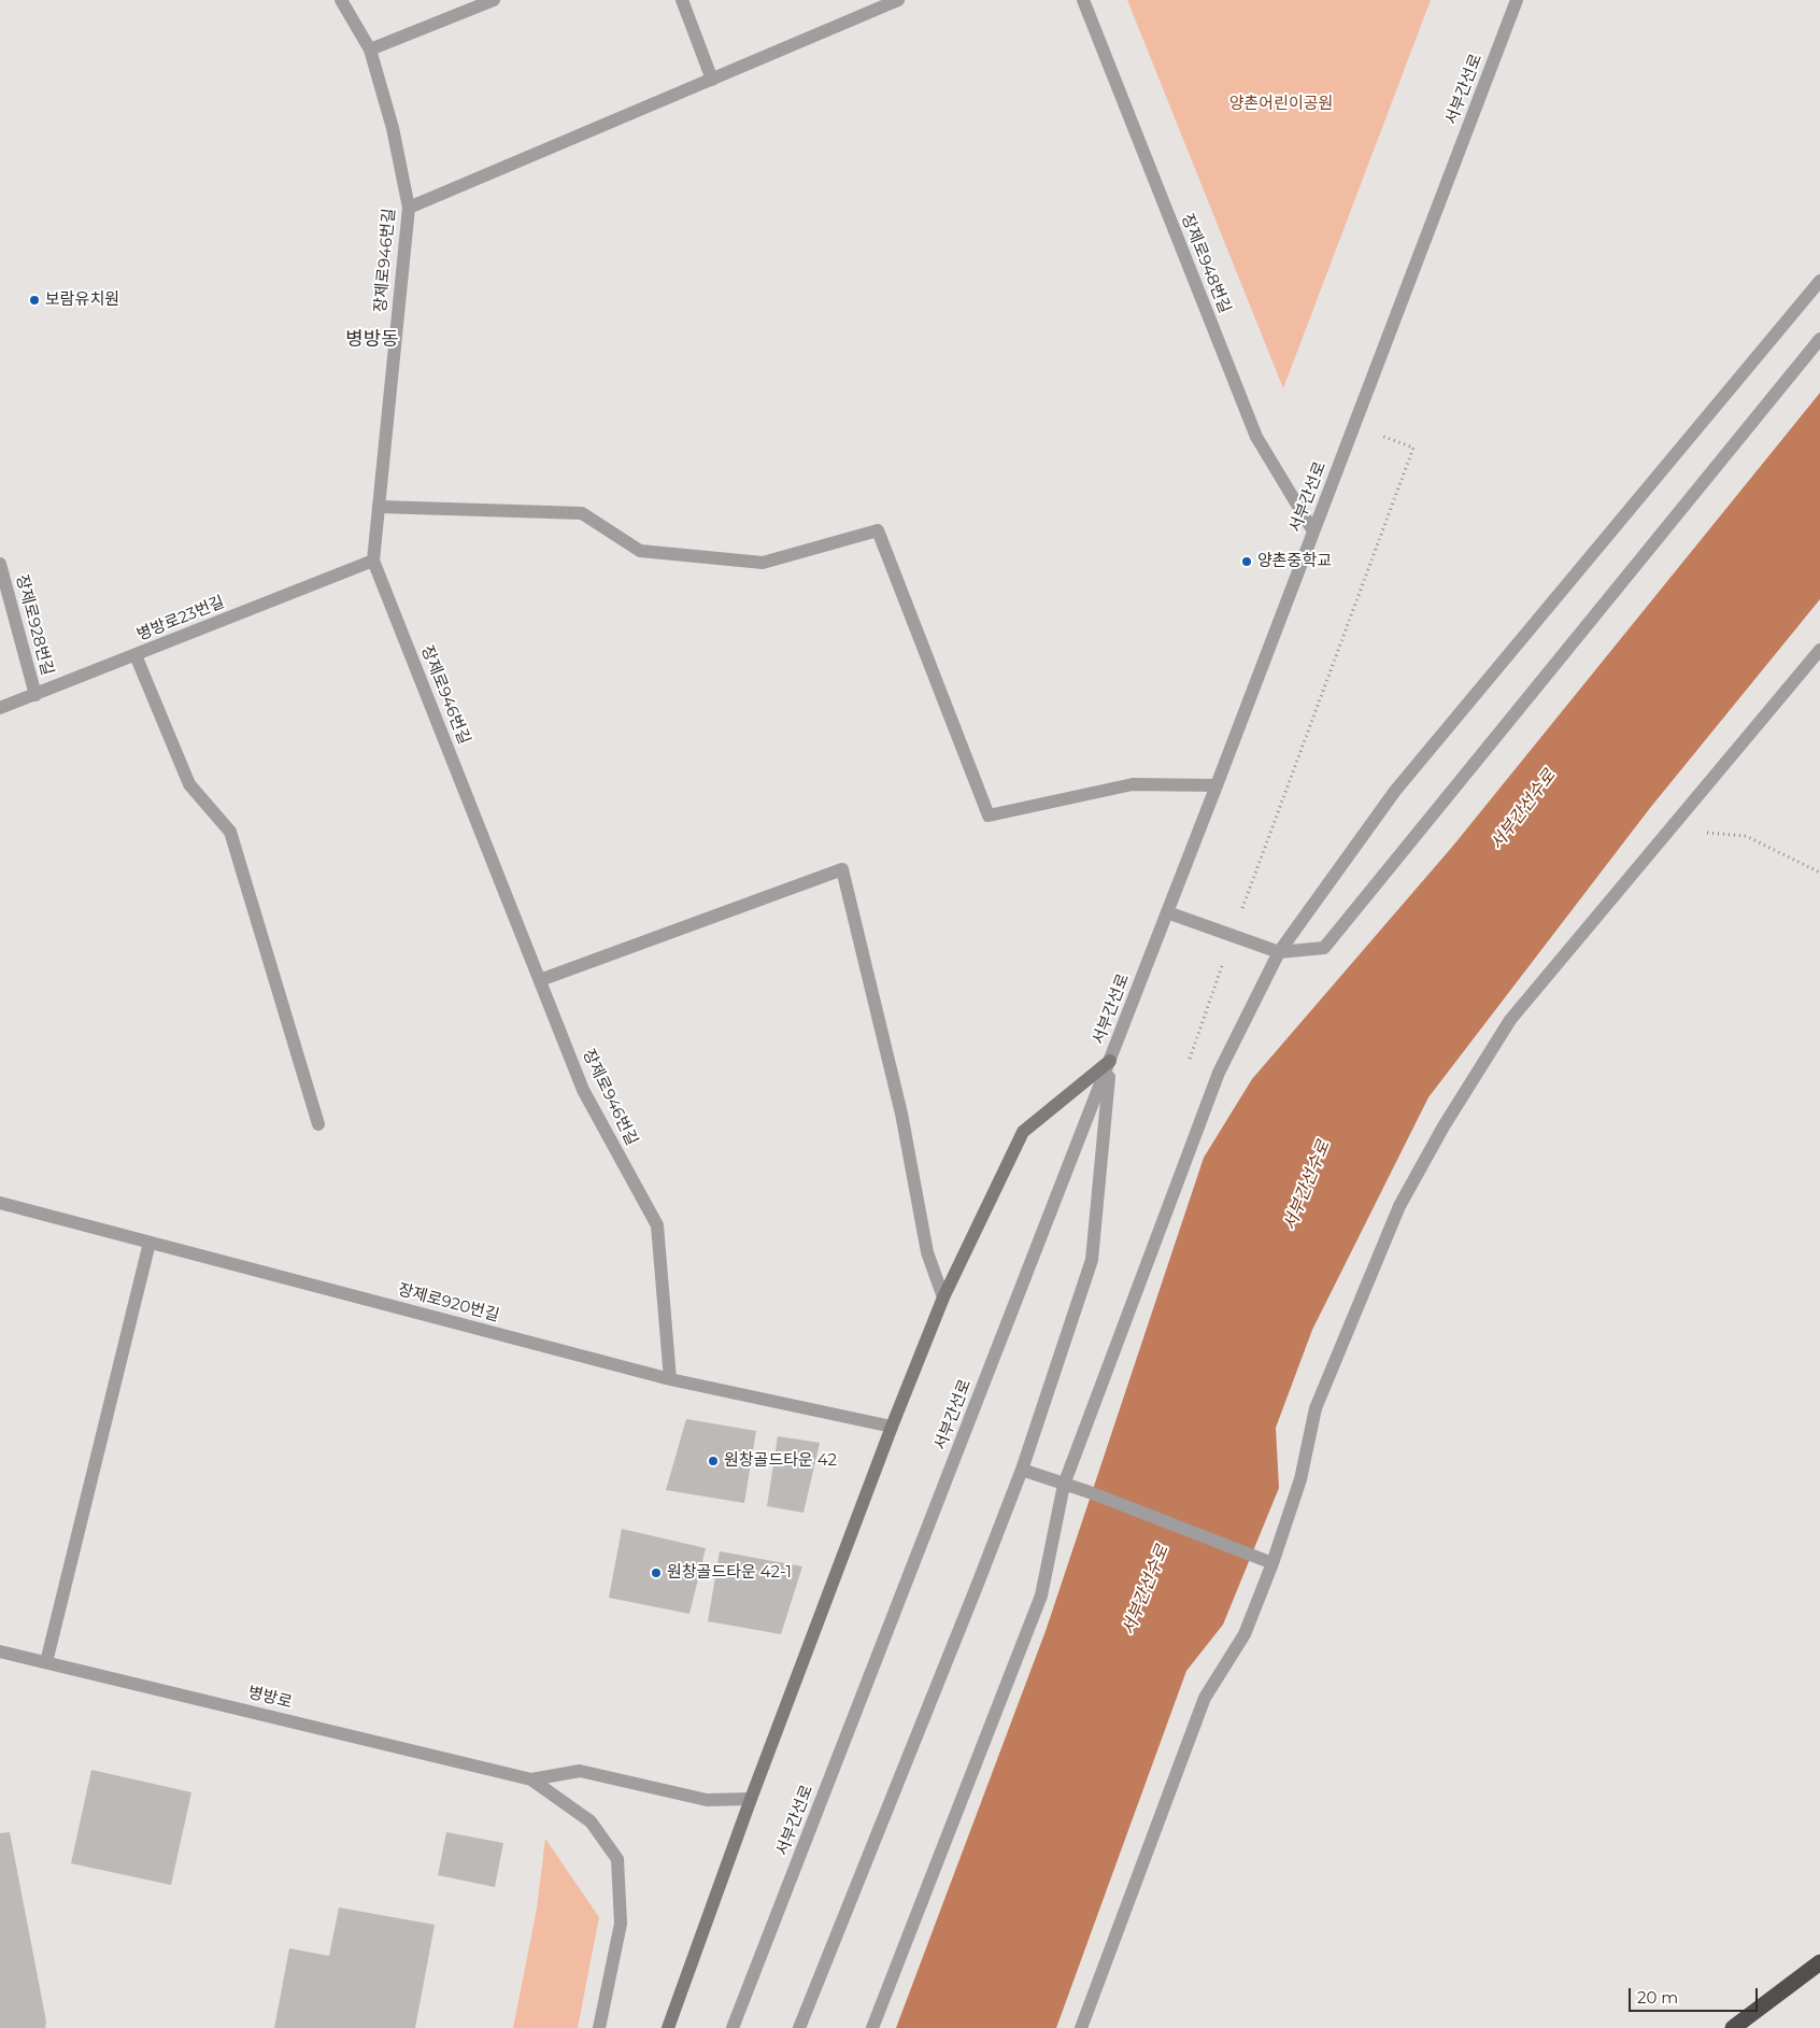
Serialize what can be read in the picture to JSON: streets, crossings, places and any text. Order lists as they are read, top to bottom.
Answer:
{
  "streets": {
    "street": [
      "서부간선로",
      "장제로946번길",
      "장제로948번길",
      "병방로23번길",
      "장제로928번길",
      "장제로920번길",
      "병방로"
    ]
  },
  "crossings": [
    ["서부간선로", "장제로948번길"],
    ["장제로946번길", "병방로23번길"],
    ["장제로946번길", "장제로920번길"],
    ["병방로23번길", "장제로928번길"]
  ],
  "districts": ["병방동"],
  "water": ["서부간선수로"],
  "parks": ["양촌어린이공원"],
  "places": [
    "보람유치원",
    "양촌중학교",
    "원창골드타운 42",
    "원창골드타운 42-1"
  ],
  "scale_bar": "20 m"
}
